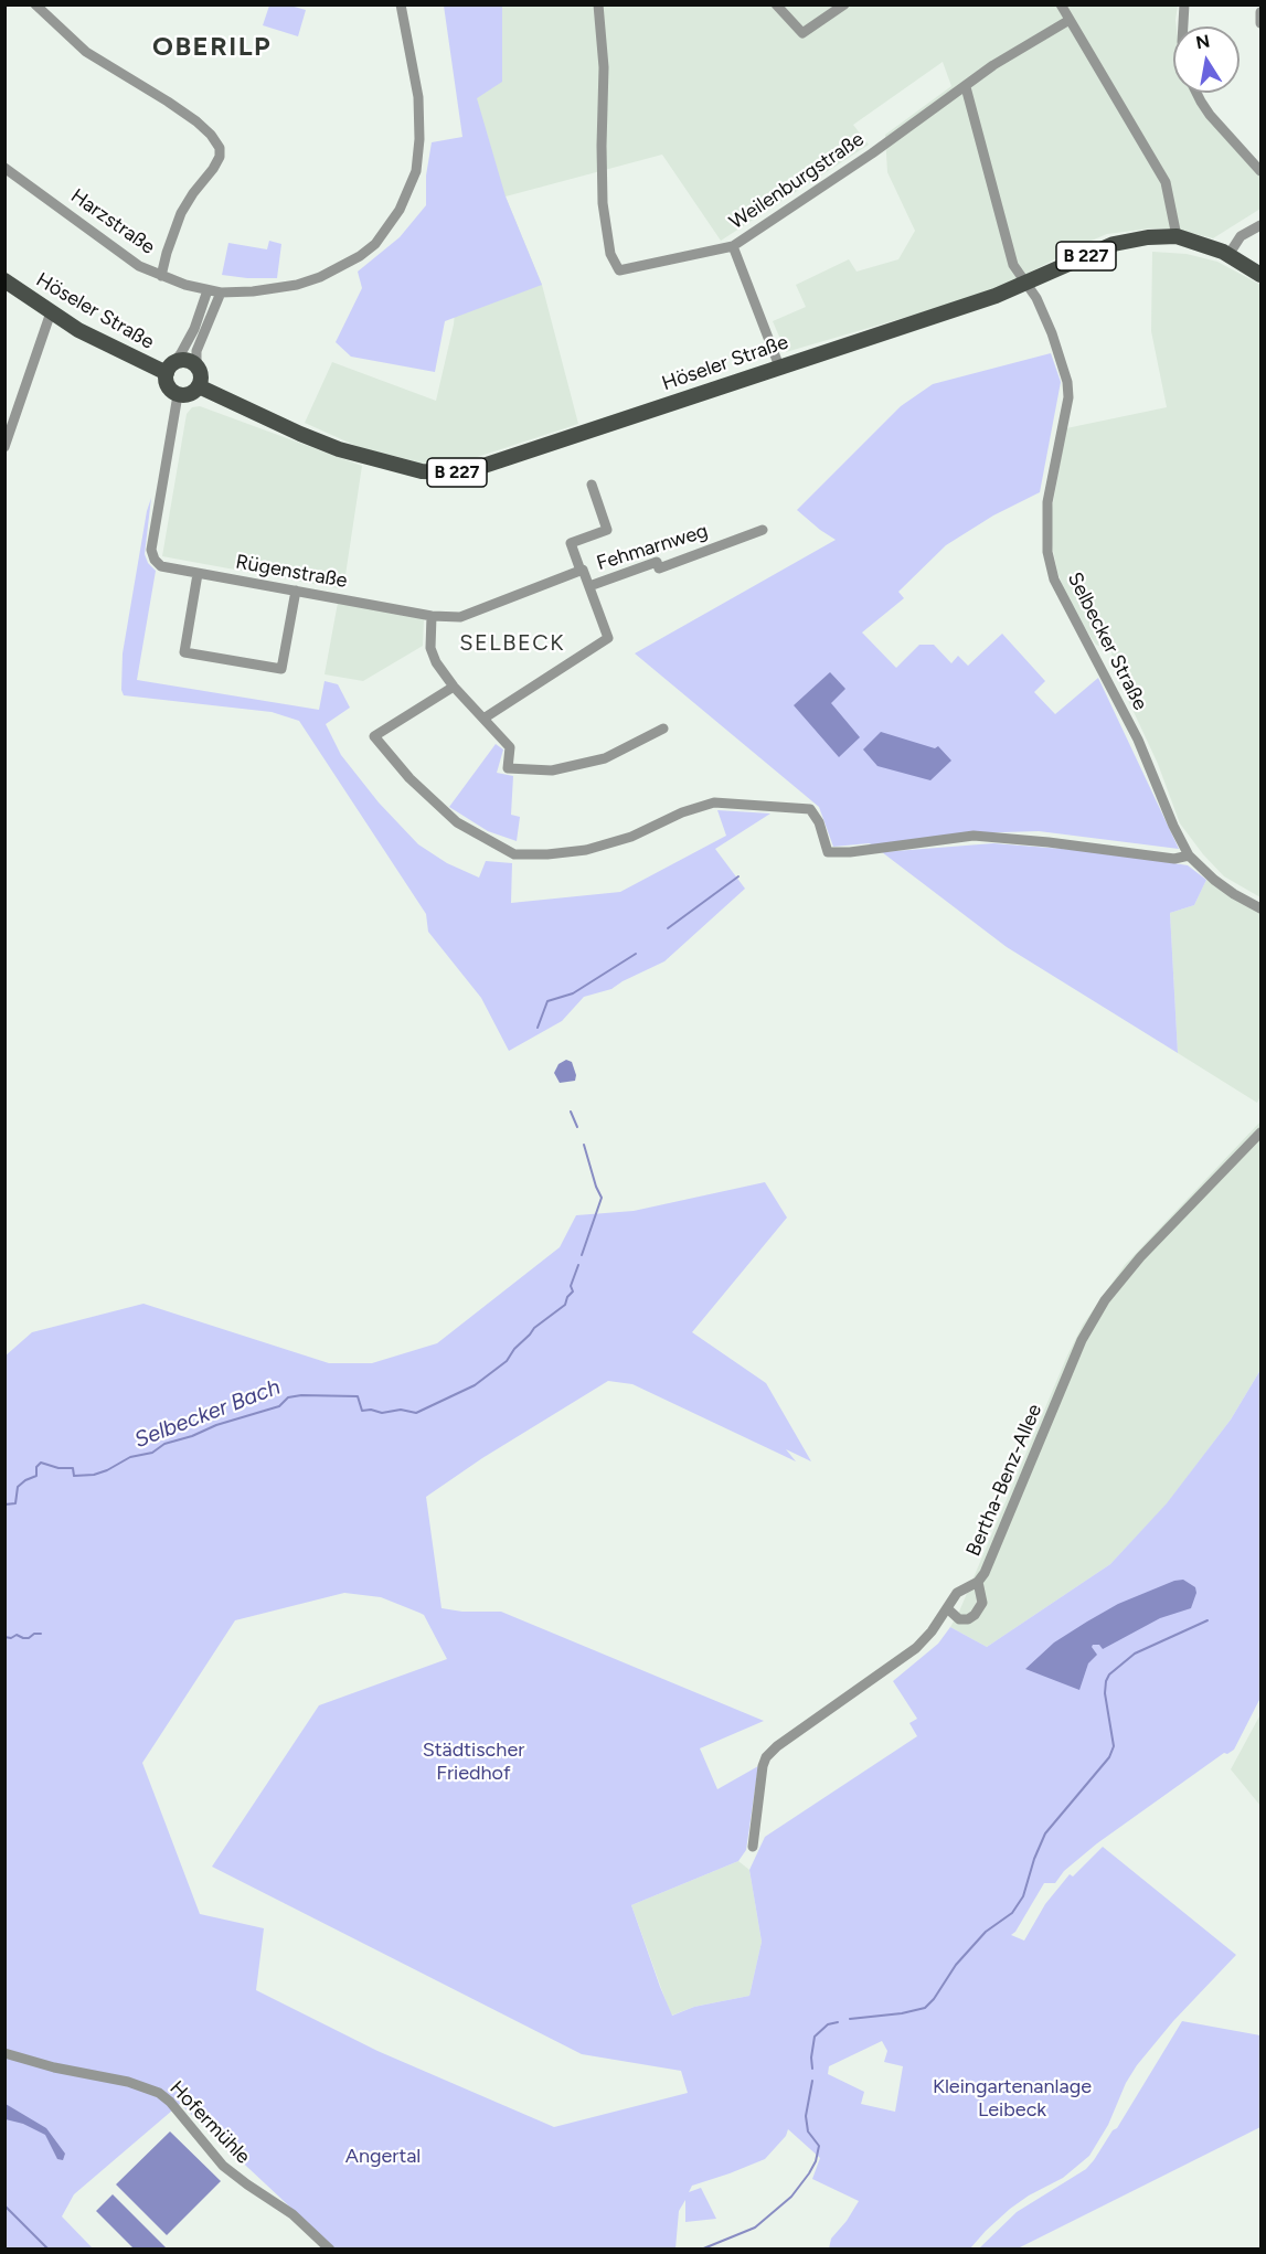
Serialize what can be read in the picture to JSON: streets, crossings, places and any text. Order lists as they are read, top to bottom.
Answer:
{
  "streets": {
    "main road": ["B 227", "Höseler Straße"],
    "street": [
      "Weilenburgstraße",
      "Harzstraße",
      "Fehmarnweg",
      "Rügenstraße",
      "Selbecker Straße",
      "Bertha-Benz-Allee",
      "Hofermühle"
    ]
  },
  "crossings": [
    ["Weilenburgstraße", "Selbecker Straße"],
    ["Höseler Straße", "Rügenstraße"],
    ["Höseler Straße", "Selbecker Straße"]
  ],
  "districts": ["OBERILP", "SELBECK"],
  "water": ["Selbecker Bach"],
  "parks": ["Städtischer Friedhof", "Kleingartenanlage Leibeck", "Angertal"],
  "north": "top"
}
